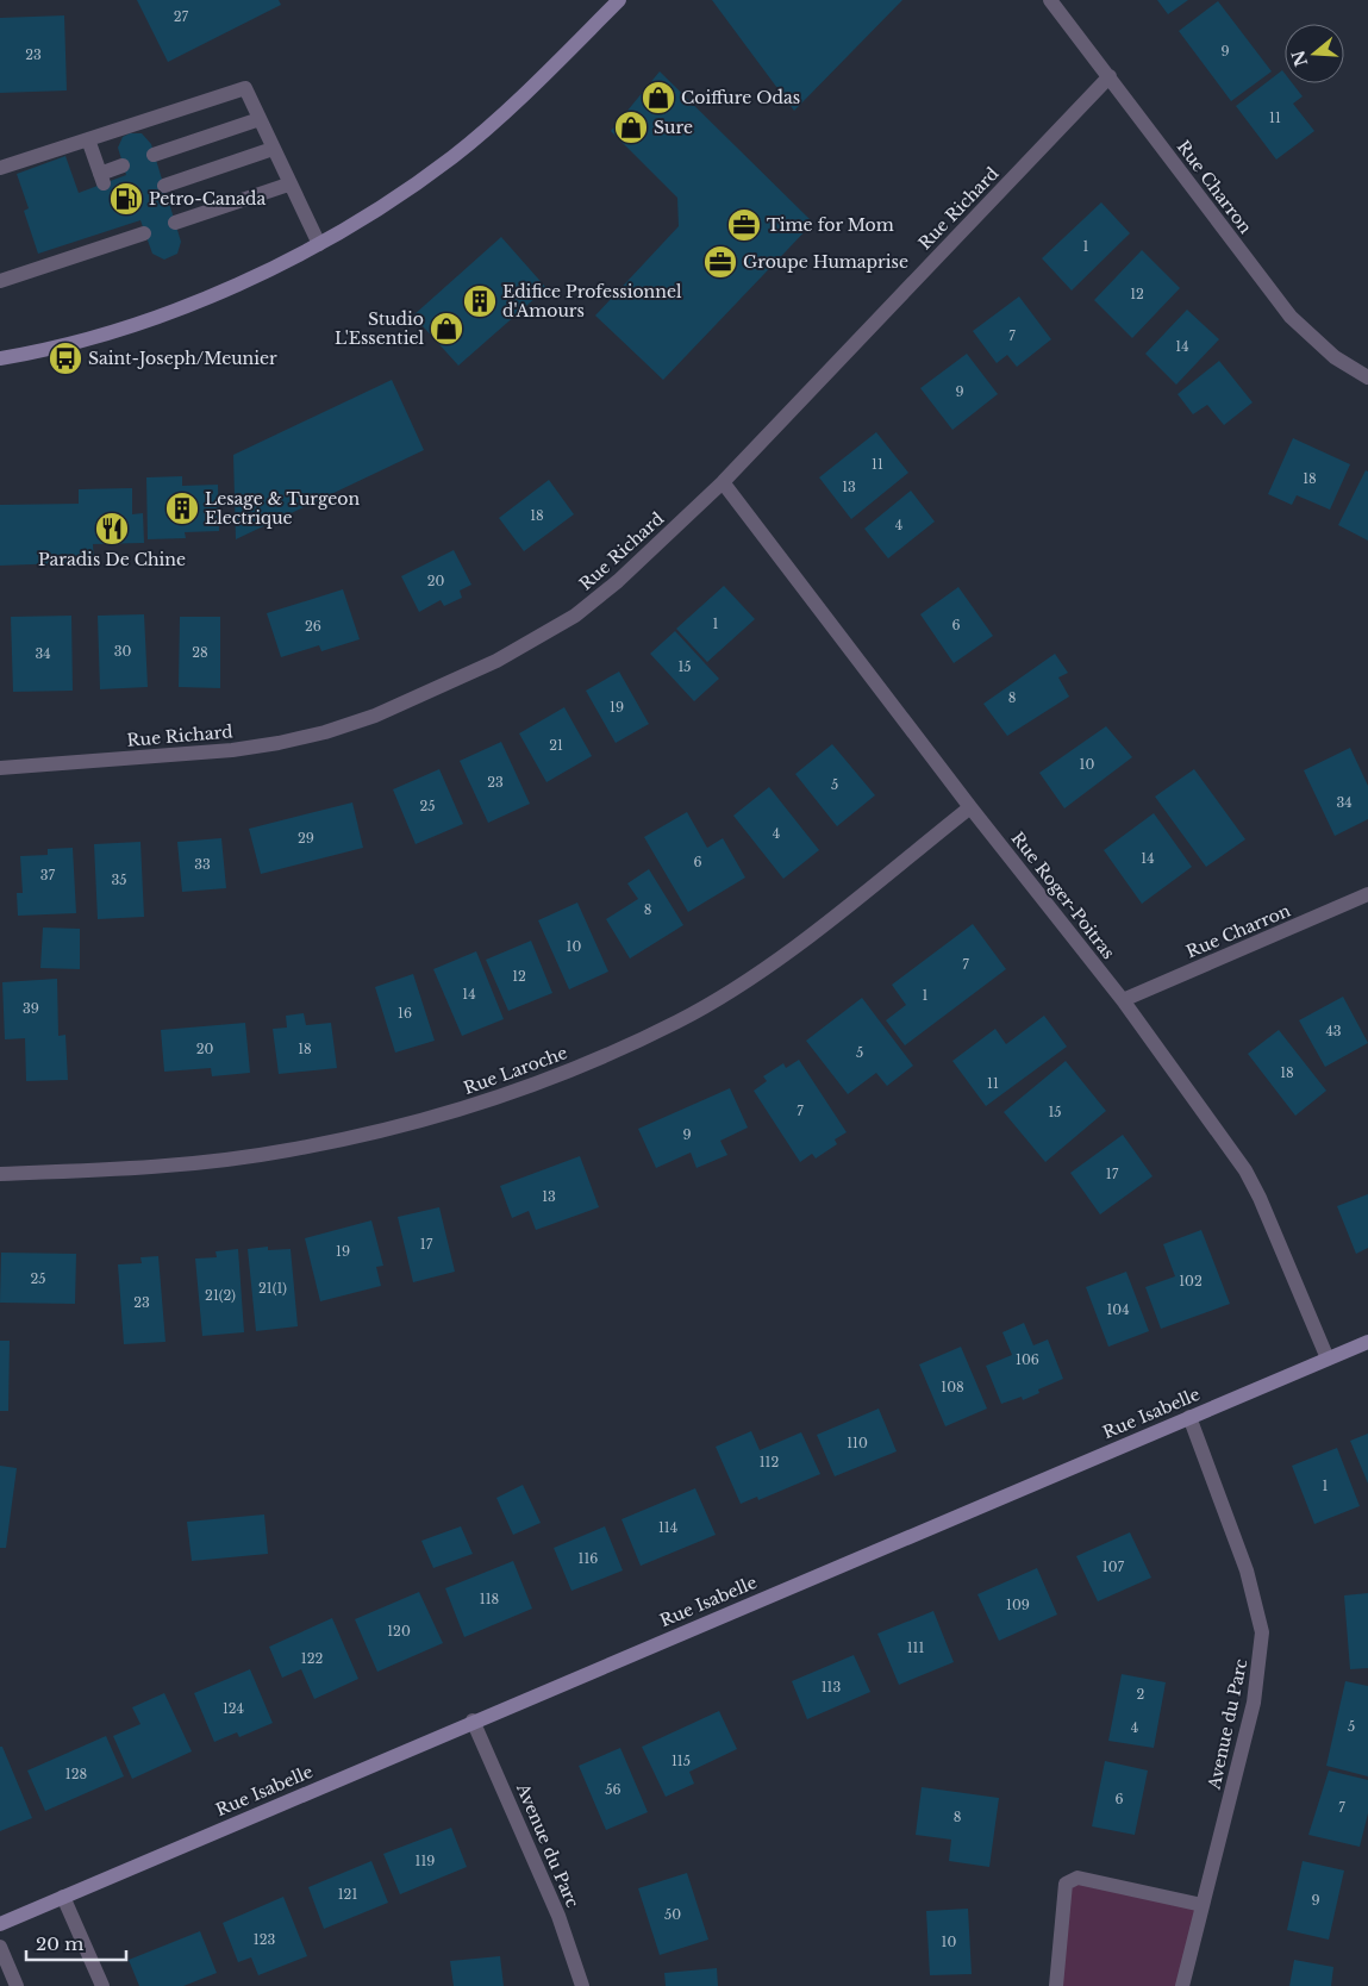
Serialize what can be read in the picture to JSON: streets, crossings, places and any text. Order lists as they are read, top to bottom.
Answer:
{
  "streets": {
    "street": [
      "Rue Charron",
      "Rue Richard",
      "Rue Roger-Poitras",
      "Rue Laroche",
      "Rue Isabelle",
      "Avenue du Parc"
    ]
  },
  "crossings": [
    ["Rue Charron", "Rue Richard"],
    ["Rue Charron", "Rue Roger-Poitras"],
    ["Rue Richard", "Rue Roger-Poitras"],
    ["Rue Roger-Poitras", "Rue Laroche"],
    ["Rue Roger-Poitras", "Rue Isabelle"],
    ["Rue Isabelle", "Avenue du Parc"]
  ],
  "places": {
    "shop": ["Coiffure Odas", "Sure", "Studio L'Essentiel"],
    "fuel station": ["Petro-Canada"],
    "office": ["Time for Mom", "Groupe Humaprise"],
    "building": ["Edifice Professionnel d'Amours", "Lesage & Turgeon Electrique"],
    "bus stop": ["Saint-Joseph/Meunier"],
    "restaurant": ["Paradis De Chine"]
  },
  "house_numbers": [
    "27",
    "9",
    "23",
    "11",
    "1",
    "12",
    "7",
    "14",
    "9",
    "11",
    "18",
    "13",
    "18",
    "4",
    "20",
    "1",
    "6",
    "26",
    "30",
    "28",
    "34",
    "15",
    "8",
    "19",
    "21",
    "10",
    "23",
    "5",
    "34",
    "25",
    "4",
    "29",
    "14",
    "6",
    "33",
    "37",
    "35",
    "8",
    "10",
    "7",
    "12",
    "14",
    "1",
    "39",
    "16",
    "43",
    "20",
    "18",
    "5",
    "18",
    "11",
    "7",
    "15",
    "9",
    "17",
    "13",
    "17",
    "19",
    "25",
    "102",
    "21(1)",
    "21(2)",
    "23",
    "104",
    "106",
    "108",
    "110",
    "112",
    "1",
    "114",
    "116",
    "107",
    "118",
    "109",
    "120",
    "111",
    "122",
    "113",
    "2",
    "124",
    "5",
    "4",
    "115",
    "128",
    "56",
    "6",
    "7",
    "8",
    "119",
    "121",
    "9",
    "50",
    "123",
    "10"
  ],
  "scale_bar": "20 m",
  "north": "left"
}
